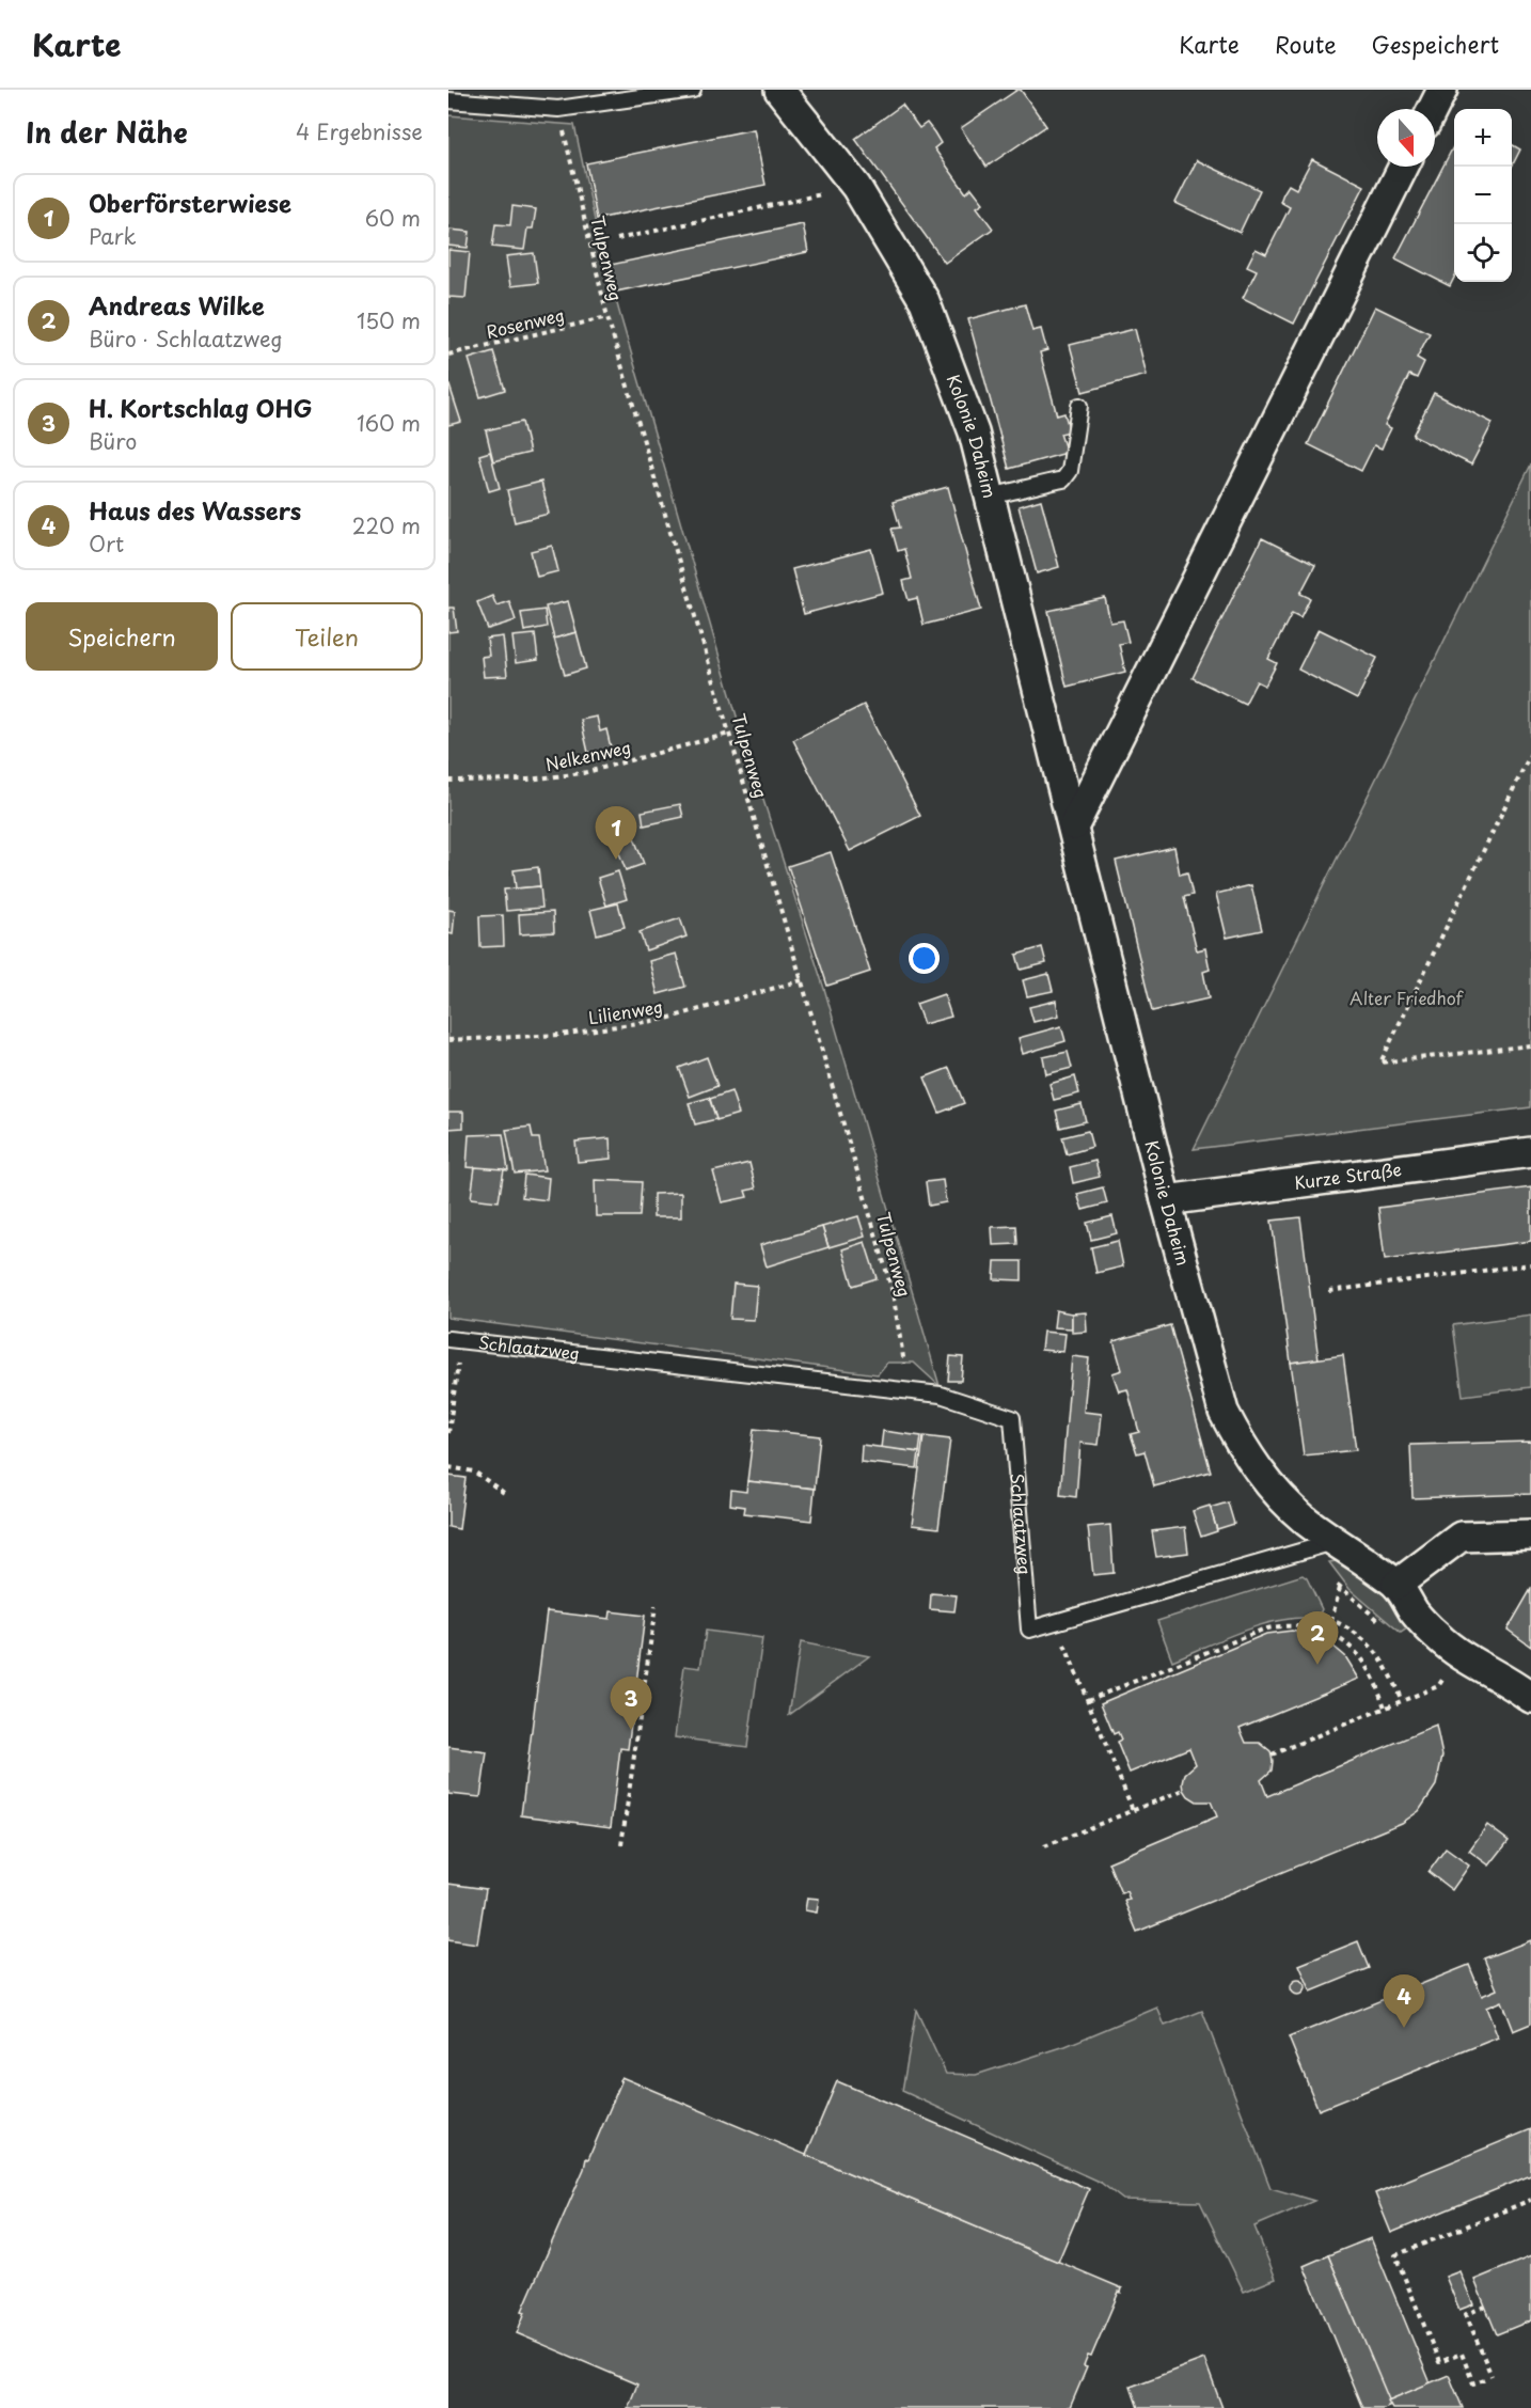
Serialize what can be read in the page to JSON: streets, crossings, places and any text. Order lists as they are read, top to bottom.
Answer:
{
  "streets": {
    "street": ["Kolonie Daheim", "Kurze Straße"],
    "lane": ["Schlaatzweg"],
    "path": [
      "Tulpenweg",
      "Rosenweg",
      "Nelkenweg",
      "Lilienweg"
    ]
  },
  "crossings": [
    ["Tulpenweg", "Rosenweg"],
    ["Tulpenweg", "Nelkenweg"],
    ["Tulpenweg", "Lilienweg"],
    ["Tulpenweg", "Schlaatzweg"],
    ["Kolonie Daheim", "Kurze Straße"],
    ["Kolonie Daheim", "Schlaatzweg"]
  ],
  "parks": ["Alter Friedhof"],
  "north": "bottom",
  "page": {
    "header": "Karte",
    "nav": ["Karte", "Route", "Gespeichert"],
    "heading": ["In der Nähe", "4 Ergebnisse"],
    "map_buttons": ["+", "−"],
    "list": [
      {
        "mark": "1",
        "name": "Oberförsterwiese",
        "note": "Park",
        "value": "60 m"
      },
      {
        "mark": "2",
        "name": "Andreas Wilke",
        "note": "Büro · Schlaatzweg",
        "value": "150 m"
      },
      {
        "mark": "3",
        "name": "H. Kortschlag OHG",
        "note": "Büro",
        "value": "160 m"
      },
      {
        "mark": "4",
        "name": "Haus des Wassers",
        "note": "Ort",
        "value": "220 m"
      }
    ],
    "buttons": ["Speichern", "Teilen"],
    "pins": [
      "1",
      "2",
      "3",
      "4"
    ]
  }
}
